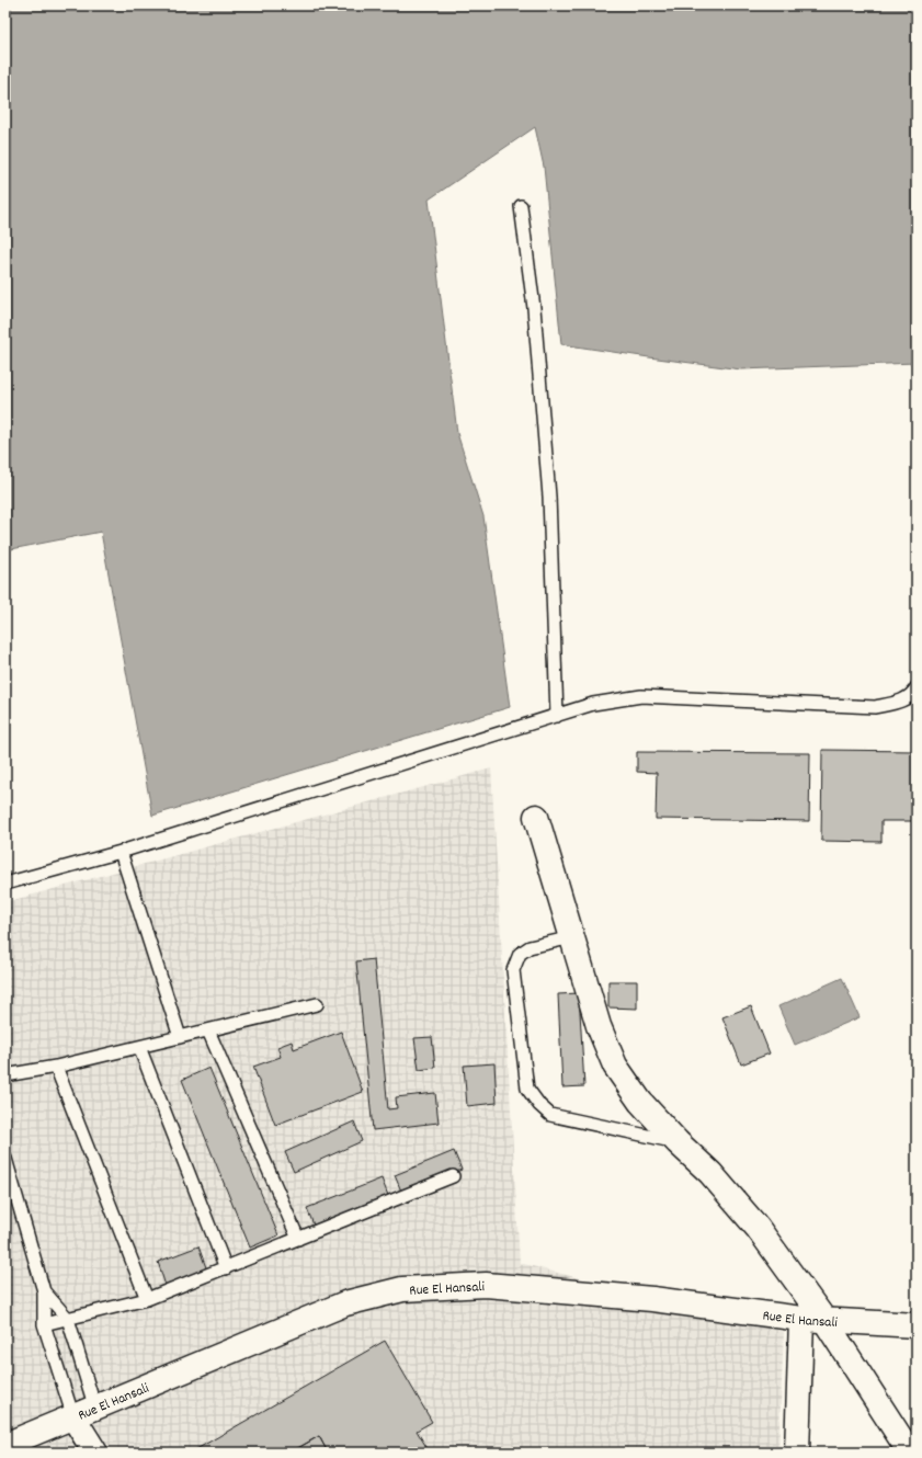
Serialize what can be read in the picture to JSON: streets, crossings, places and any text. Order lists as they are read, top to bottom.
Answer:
{
  "streets": {
    "street": ["Rue El Hansali"]
  }
}
